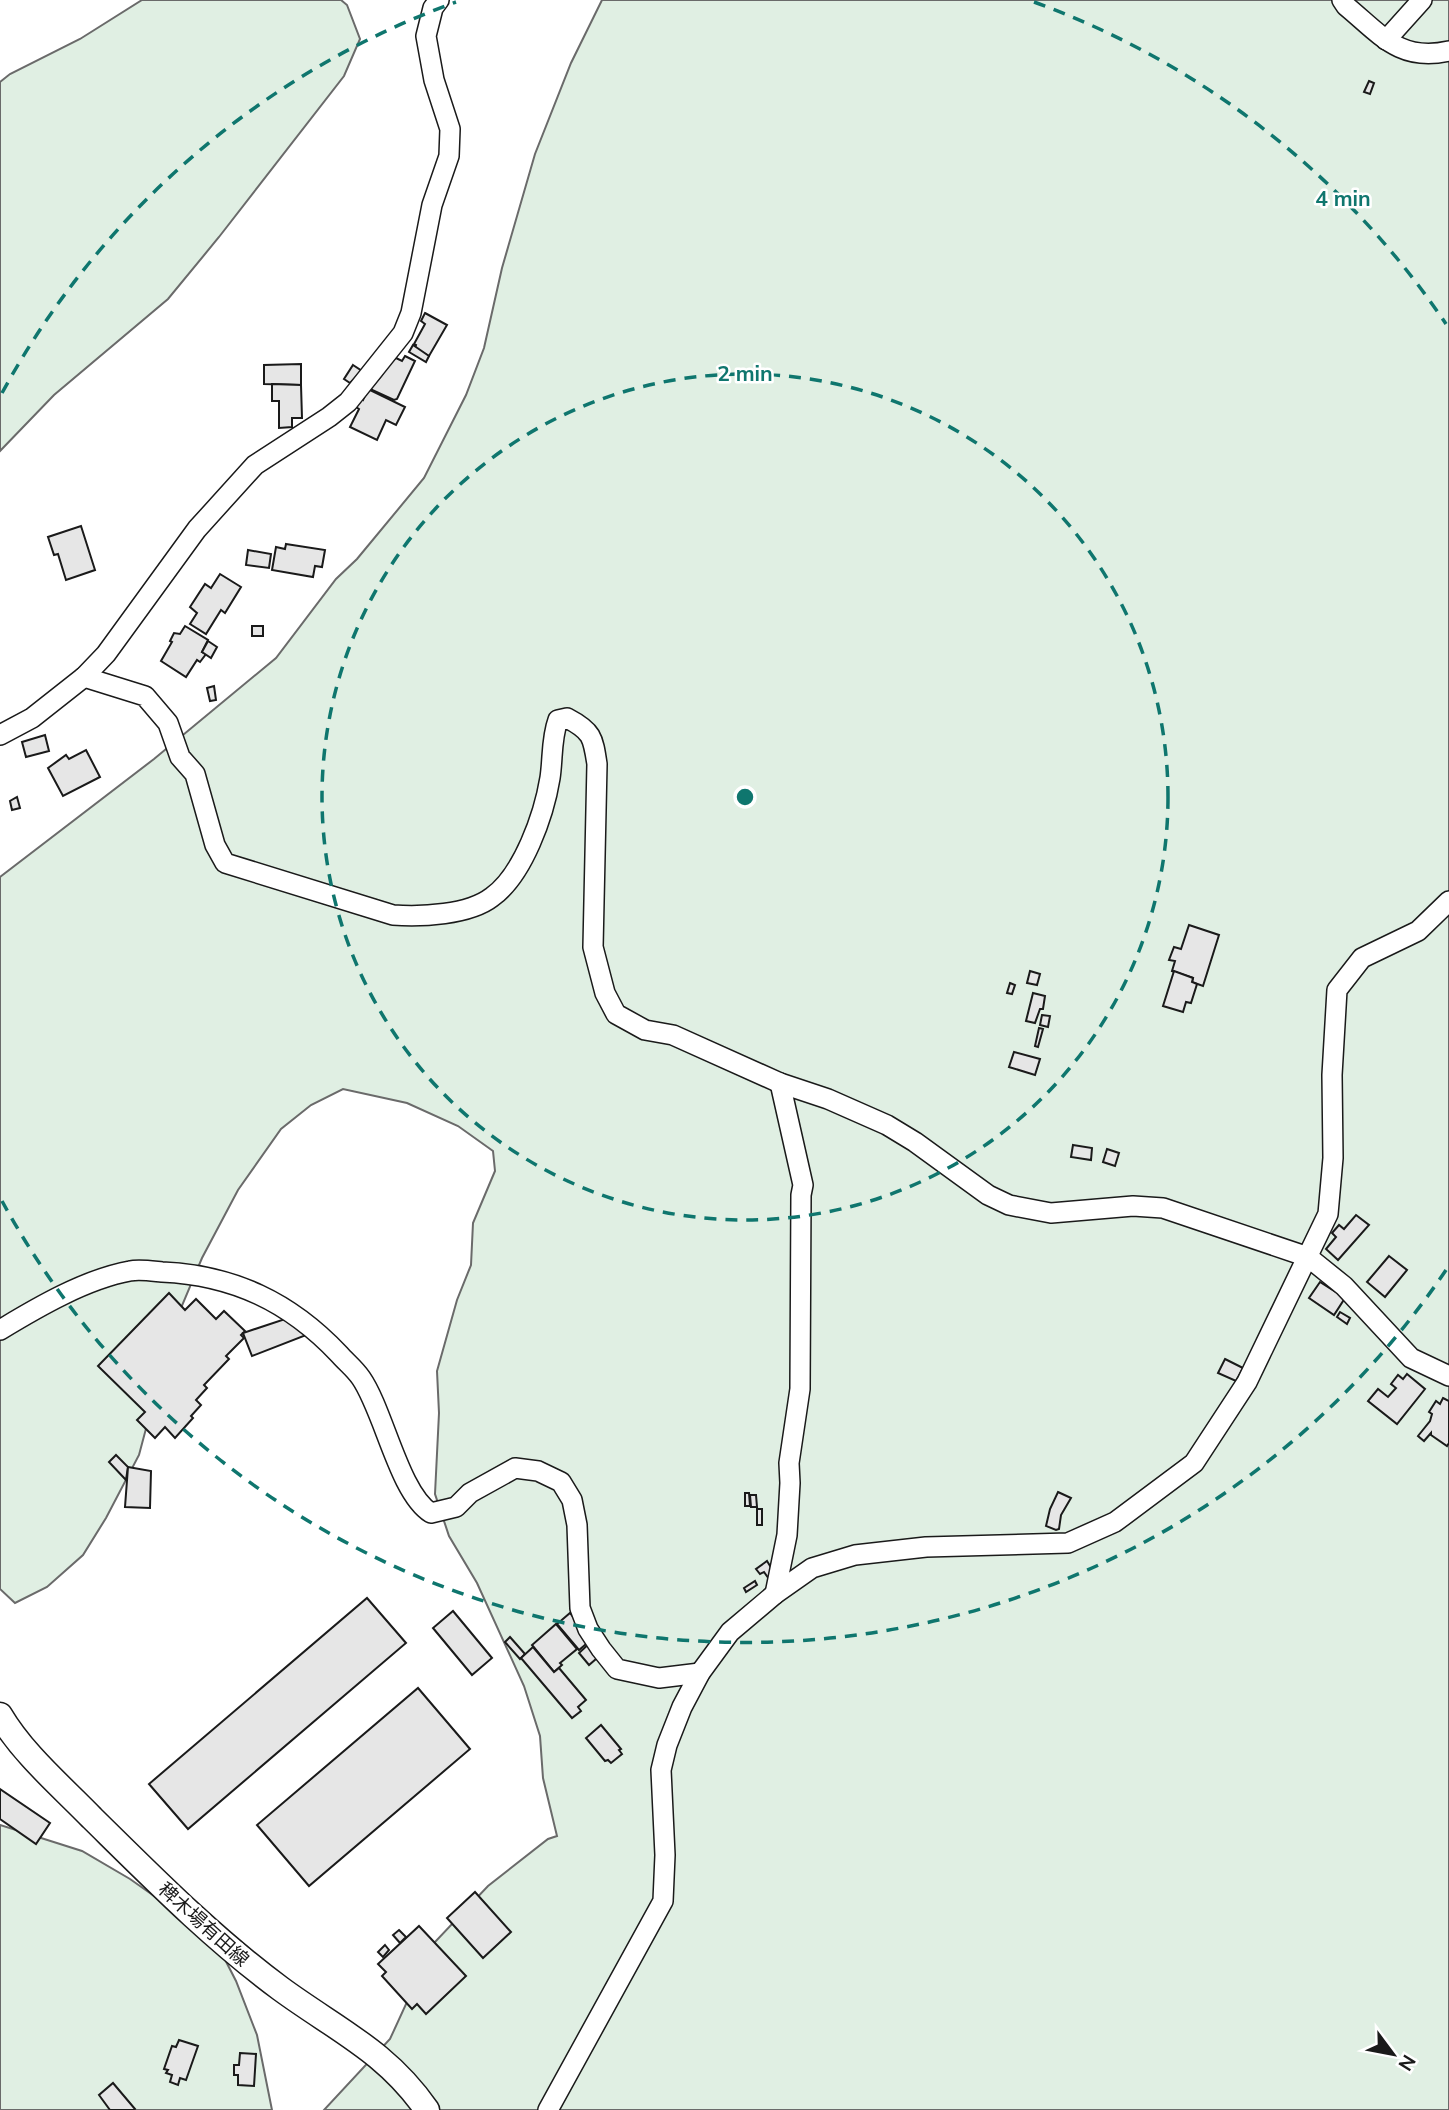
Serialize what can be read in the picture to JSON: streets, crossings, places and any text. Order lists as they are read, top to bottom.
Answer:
{
  "streets": {
    "main road": ["稗木場有田線"]
  },
  "north": "bottom right",
  "rings": ["4 min", "2 min"]
}
